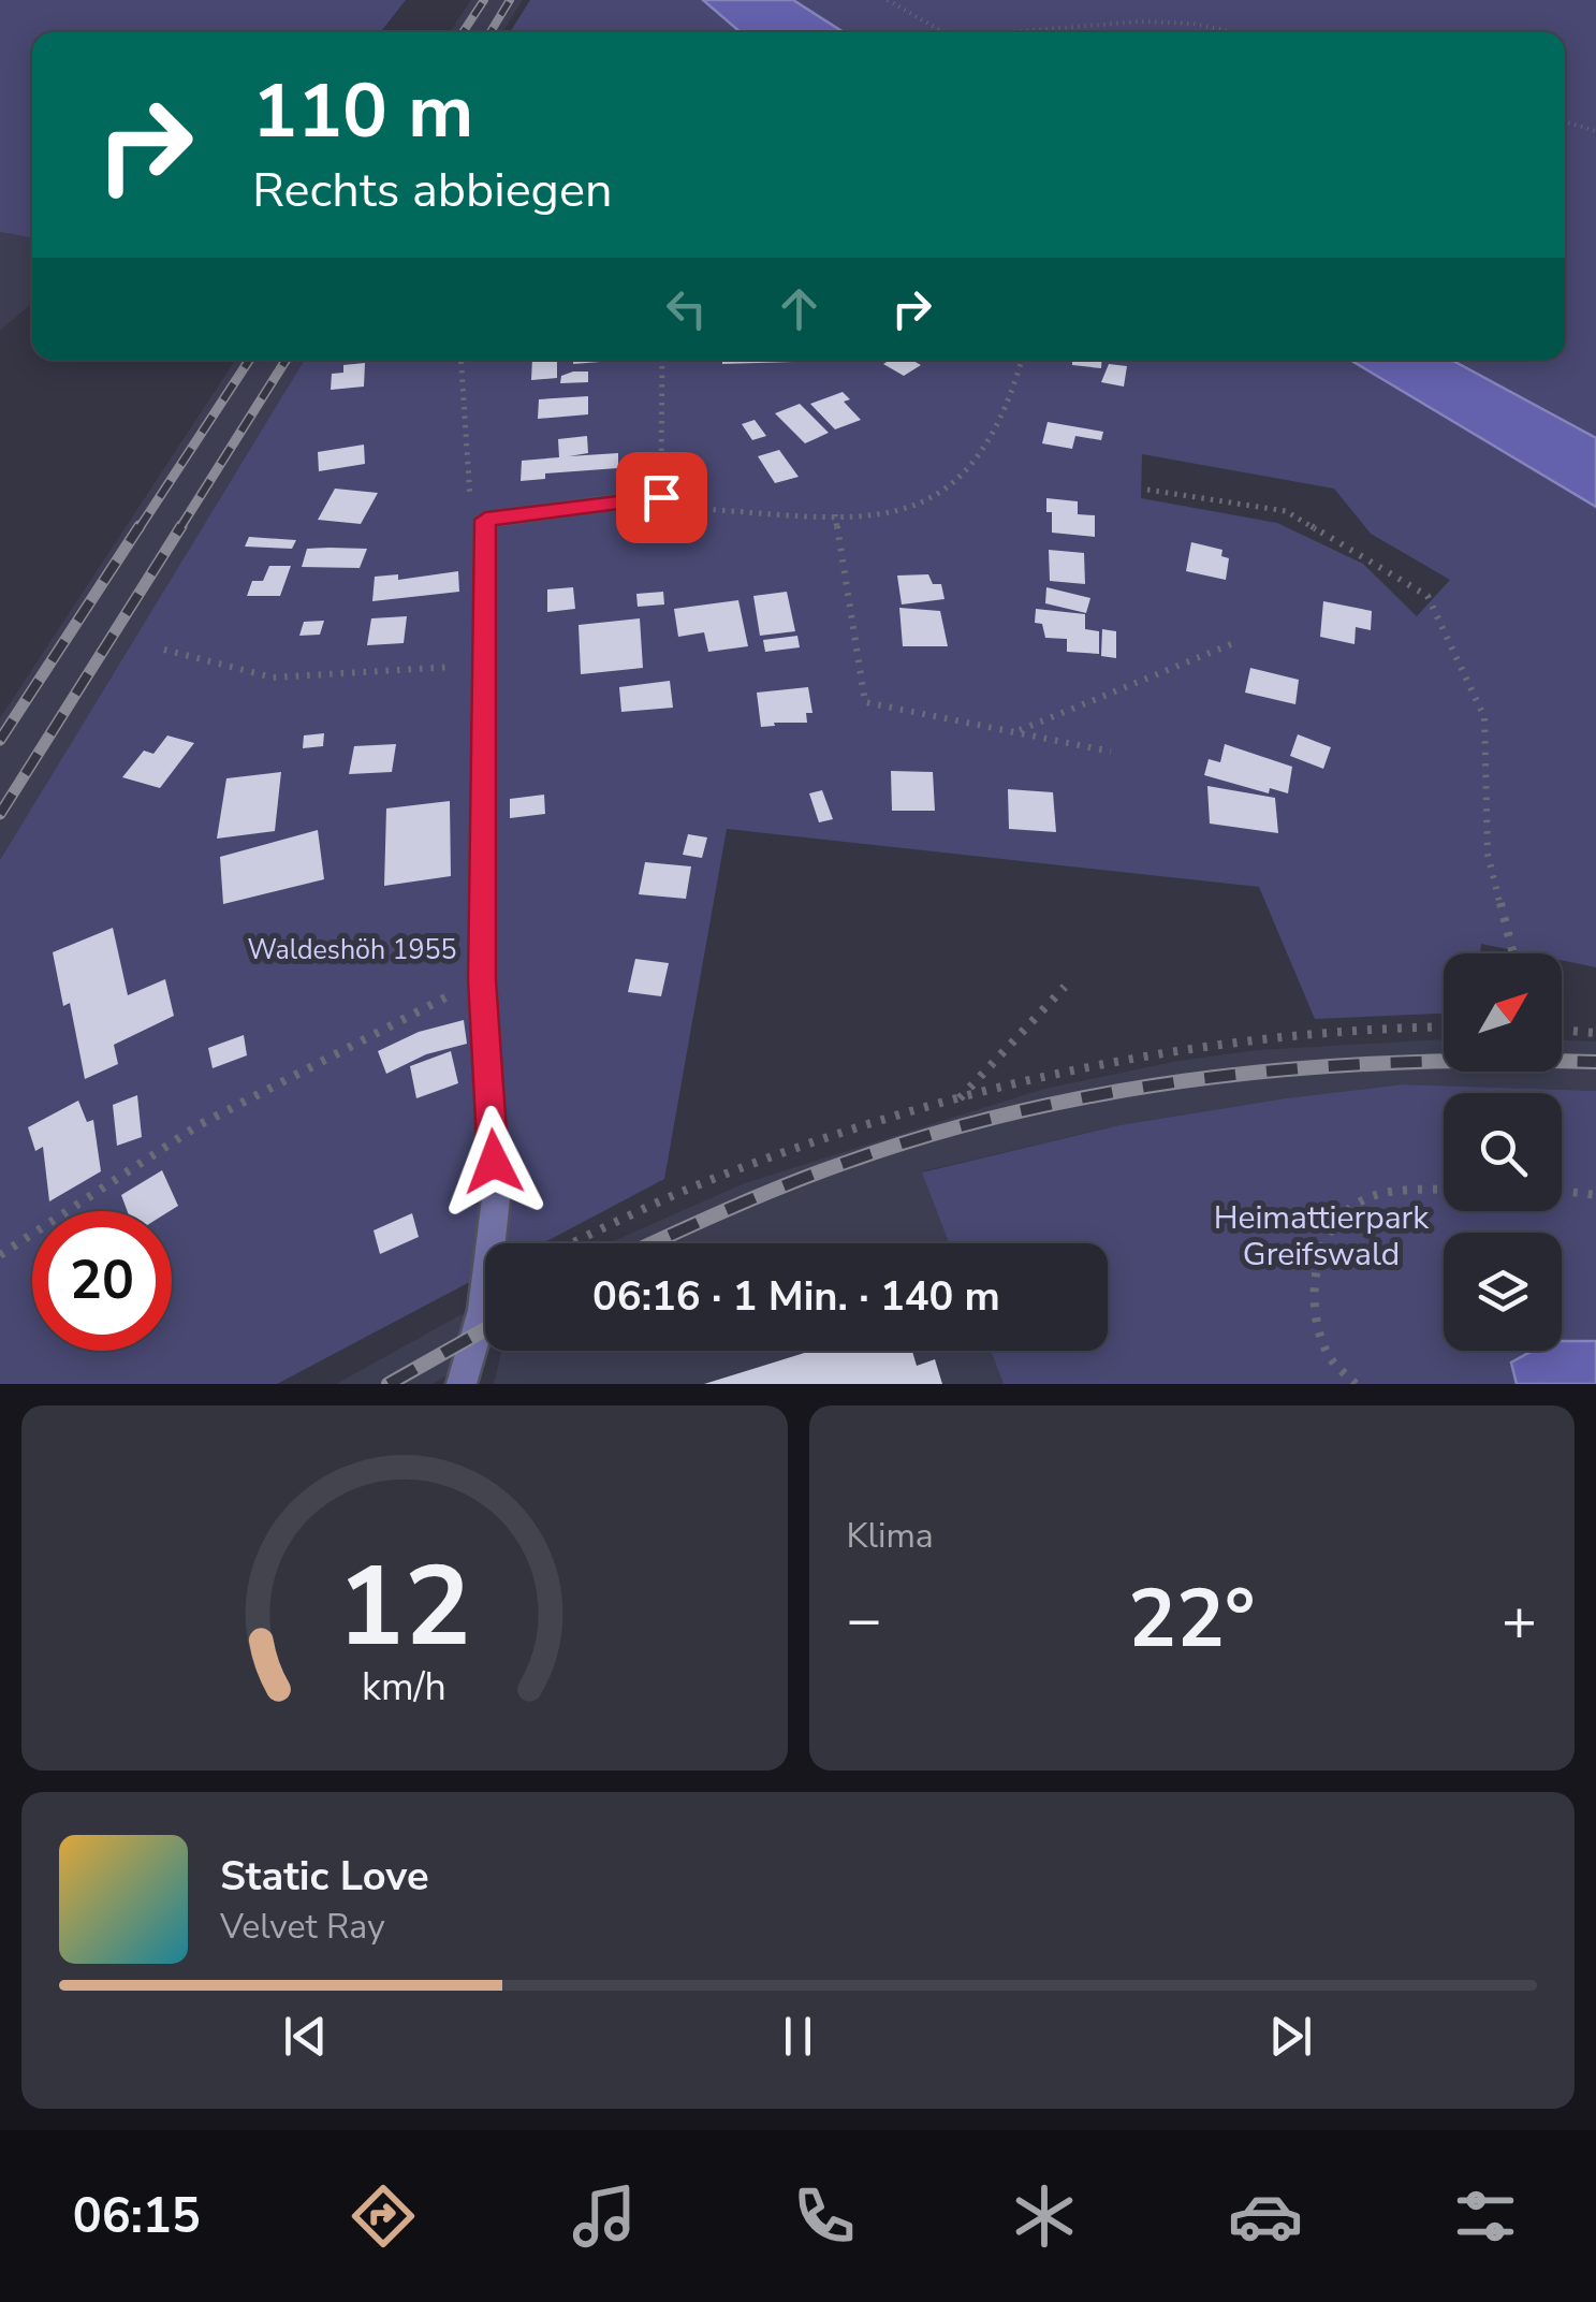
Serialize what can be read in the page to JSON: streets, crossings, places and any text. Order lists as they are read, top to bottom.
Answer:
{
  "parks": ["Waldeshöh 1955", "Heimattierpark Greifswald"],
  "north": "top right",
  "page": {
    "turn": ["110 m", "Rechts abbiegen"],
    "limit": "20",
    "trip": "06:16 · 1 Min. · 140 m",
    "tile": "Klima",
    "heat": ["−", "22°", "+"],
    "song": ["Static Love", "Velvet Ray"],
    "tabs": "06:15",
    "gauge": ["12", "km/h"]
  }
}
